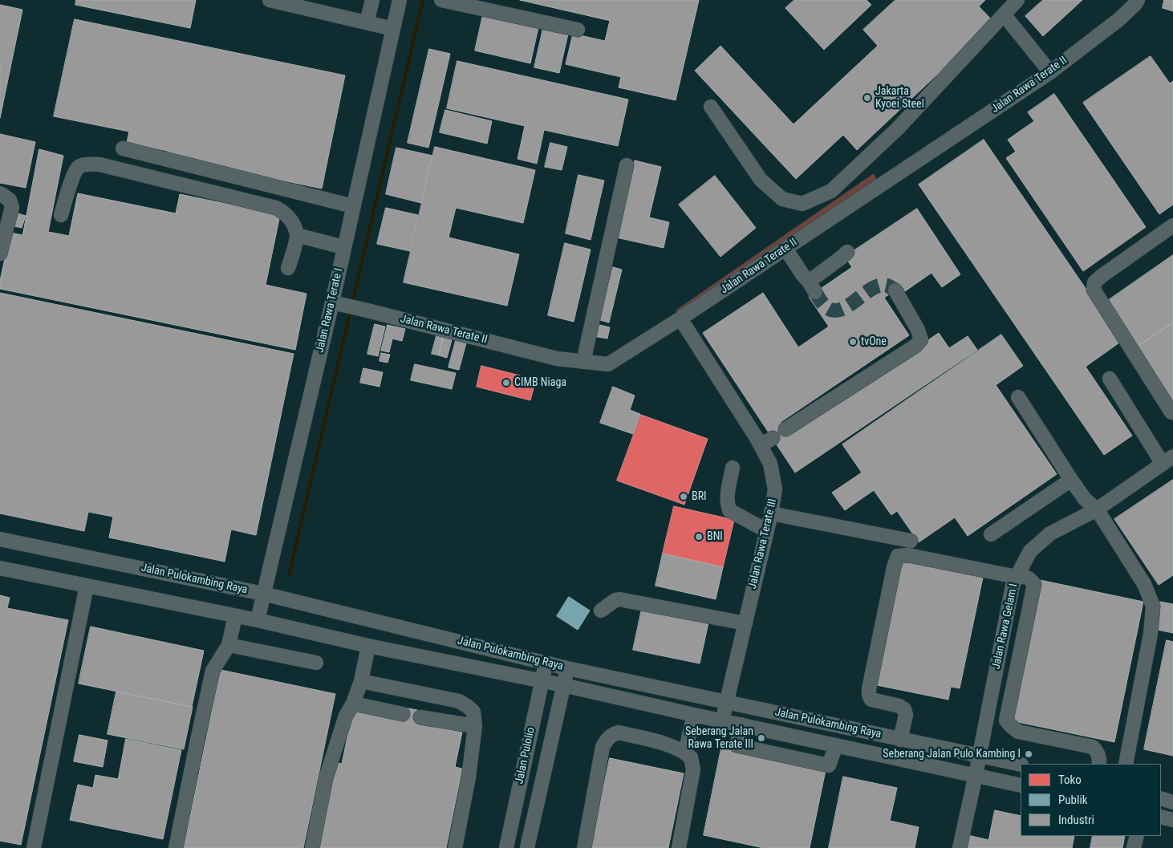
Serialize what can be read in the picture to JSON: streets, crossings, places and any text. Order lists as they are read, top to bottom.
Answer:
{
  "streets": {
    "street": [
      "Jalan Rawa Terate II",
      "Jalan Rawa Terate I",
      "Jalan Rawa Terate III",
      "Jalan Pulokambing Raya",
      "Jalan Rawa Gelam I",
      "Jalan Pulolio"
    ]
  },
  "crossings": [
    ["Jalan Rawa Terate II", "Jalan Rawa Terate I"],
    ["Jalan Rawa Terate II", "Jalan Rawa Terate III"],
    ["Jalan Rawa Terate I", "Jalan Pulokambing Raya"],
    ["Jalan Rawa Terate III", "Jalan Pulokambing Raya"],
    ["Jalan Pulokambing Raya", "Jalan Rawa Gelam I"],
    ["Jalan Pulokambing Raya", "Jalan Pulolio"]
  ],
  "places": [
    "Jakarta Kyoei Steel",
    "tvOne",
    "CIMB Niaga",
    "BRI",
    "BNI",
    "Seberang Jalan Rawa Terate III",
    "Seberang Jalan Pulo Kambing I"
  ],
  "legend": ["Toko", "Publik", "Industri"]
}
